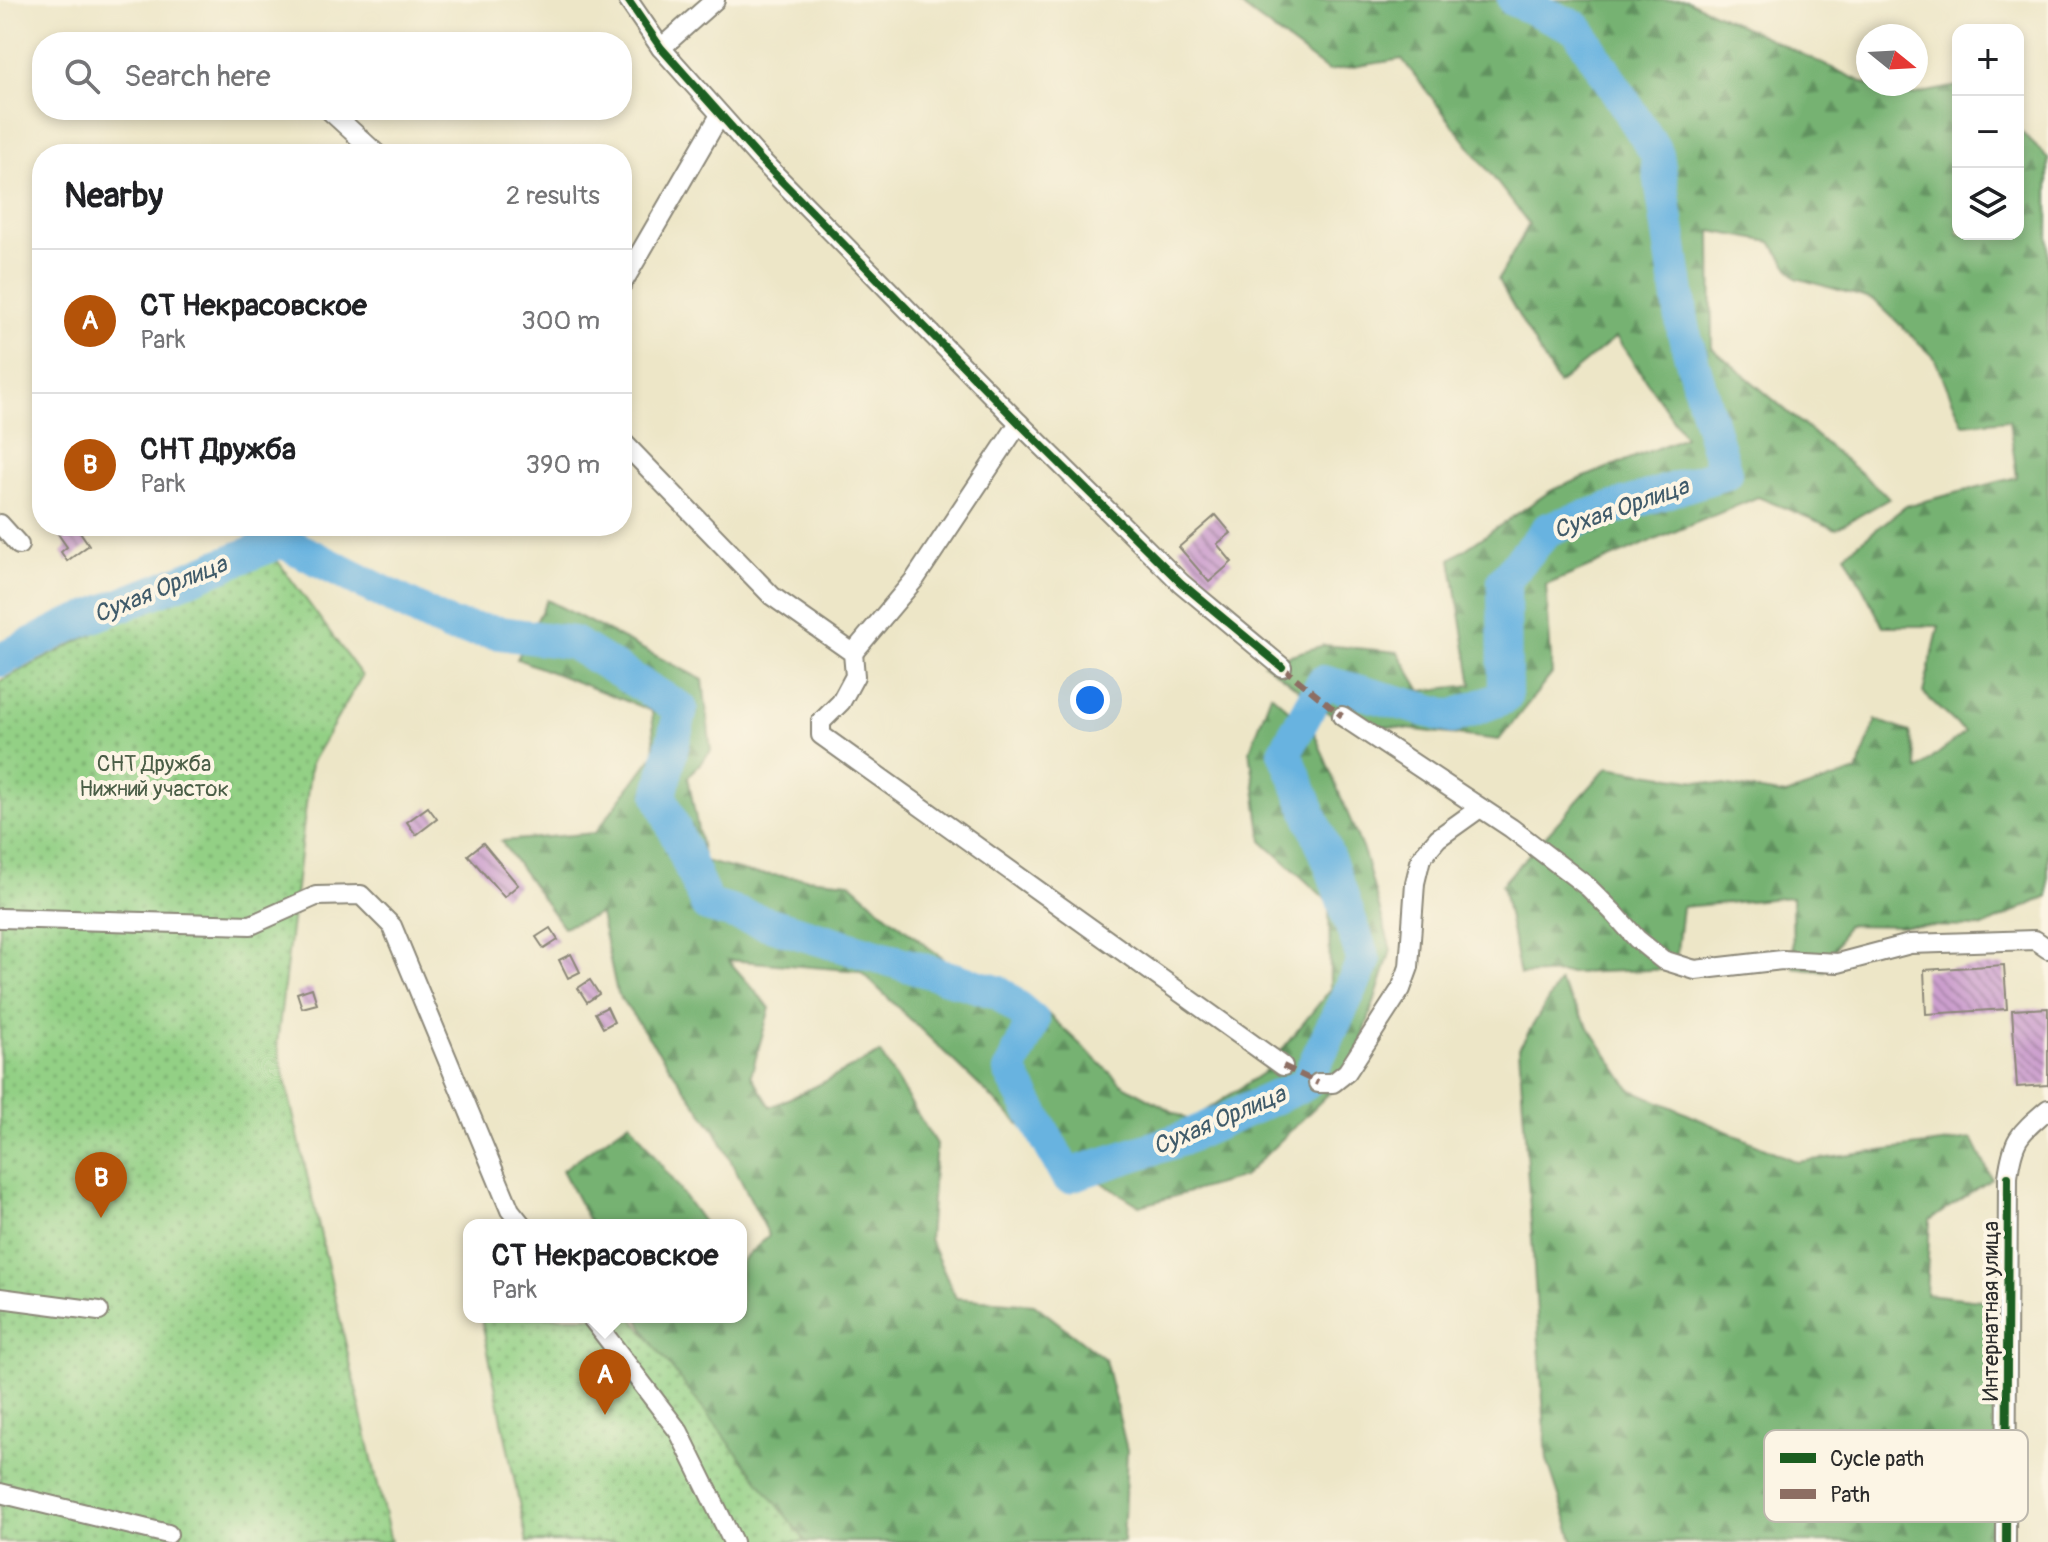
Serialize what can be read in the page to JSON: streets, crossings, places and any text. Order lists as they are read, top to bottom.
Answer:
{
  "streets": {
    "street": ["Интернатная улица"]
  },
  "water": ["Сухая Орлица"],
  "parks": ["СНТ Дружба Нижний участок"],
  "legend": ["Cycle path", "Path"],
  "north": "right",
  "page": {
    "map_buttons": ["+", "−"],
    "search": "Search here",
    "heading": ["Nearby", "2 results"],
    "list": [
      {
        "mark": "A",
        "name": "СТ Некрасовское",
        "note": "Park",
        "value": "300 m"
      },
      {
        "mark": "B",
        "name": "СНТ Дружба",
        "note": "Park",
        "value": "390 m"
      }
    ],
    "pins": ["B", "A"],
    "popup": ["СТ Некрасовское", "Park"]
  }
}
